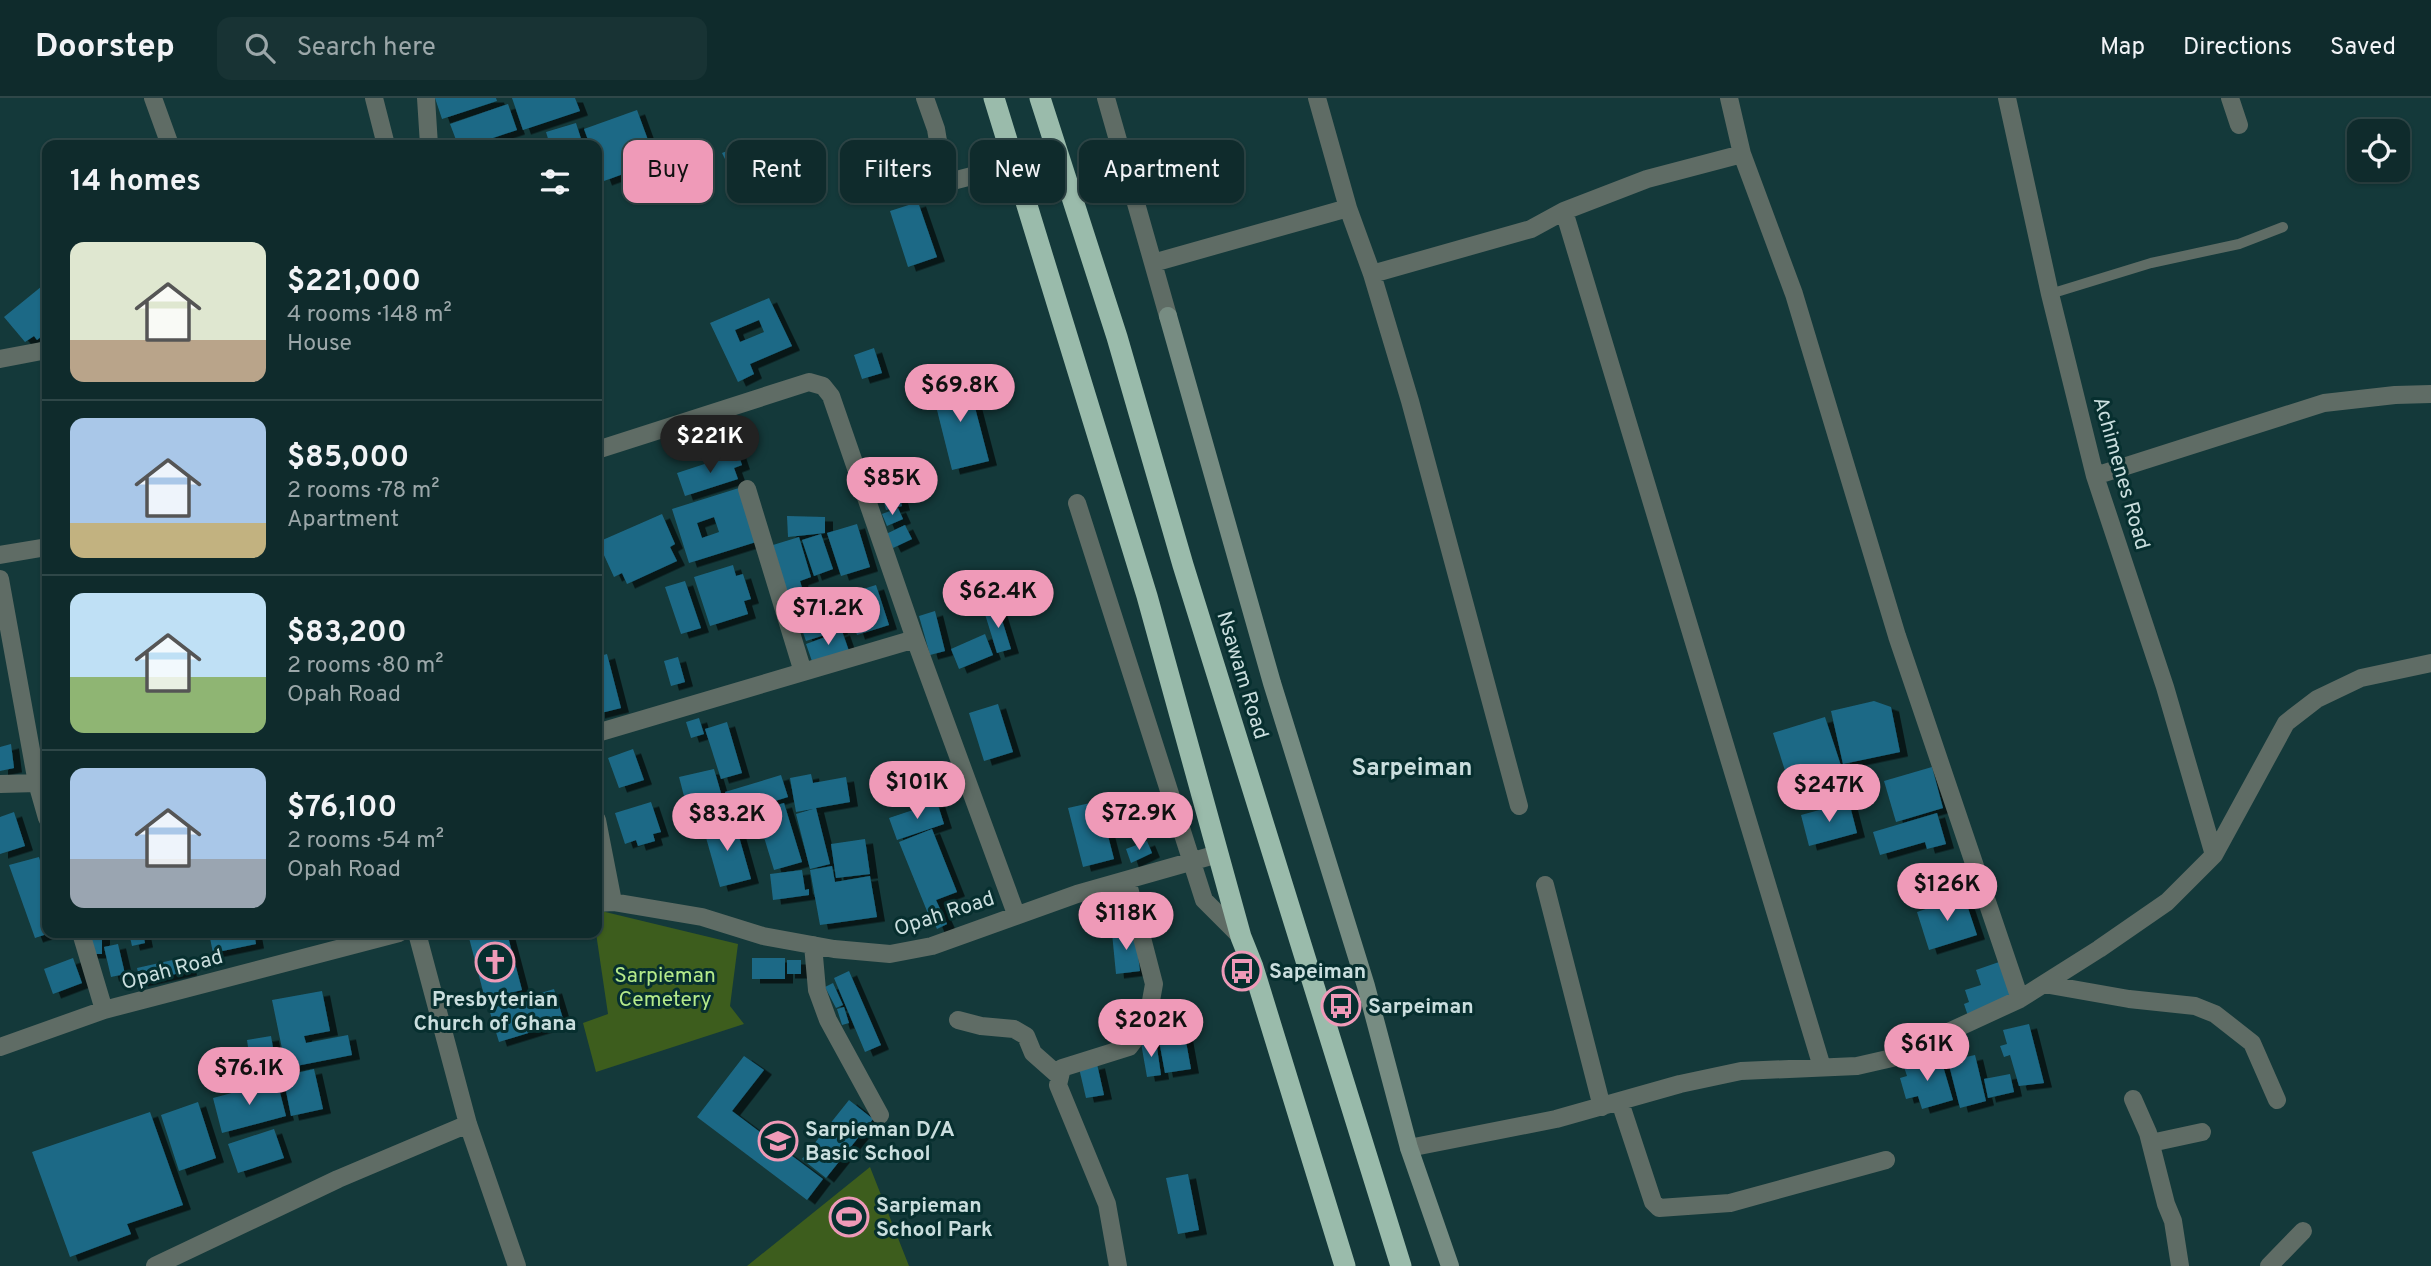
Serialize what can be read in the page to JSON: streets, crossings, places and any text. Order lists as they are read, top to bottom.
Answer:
{
  "streets": {
    "highway": ["Nsawam Road"],
    "street": ["Achimenes Road", "Opah Road"]
  },
  "districts": ["Sarpeiman"],
  "parks": ["Sarpieman Cemetery"],
  "places": {
    "church": ["Presbyterian Church of Ghana"],
    "bus stop": ["Sapeiman", "Sarpeiman"],
    "school or university": ["Sarpieman D/A Basic School"],
    "sports": ["Sarpieman School Park"]
  },
  "page": {
    "header": "Doorstep",
    "search": "Search here",
    "nav": ["Map", "Directions", "Saved"],
    "chip": [
      "Buy",
      "Rent",
      "Filters",
      "New",
      "Apartment"
    ],
    "heading": "14 homes",
    "list": [
      {
        "name": "$221,000",
        "note": "4 rooms · 148 m² · House"
      },
      {
        "name": "$85,000",
        "note": "2 rooms · 78 m² · Apartment"
      },
      {
        "name": "$83,200",
        "note": "2 rooms · 80 m² · Opah Road"
      },
      {
        "name": "$76,100",
        "note": "2 rooms · 54 m² · Opah Road"
      }
    ],
    "price": [
      "$69.8K",
      "$221K",
      "$85K",
      "$62.4K",
      "$71.2K",
      "$101K",
      "$247K",
      "$72.9K",
      "$83.2K",
      "$126K",
      "$118K",
      "$202K",
      "$61K",
      "$76.1K"
    ]
  }
}
